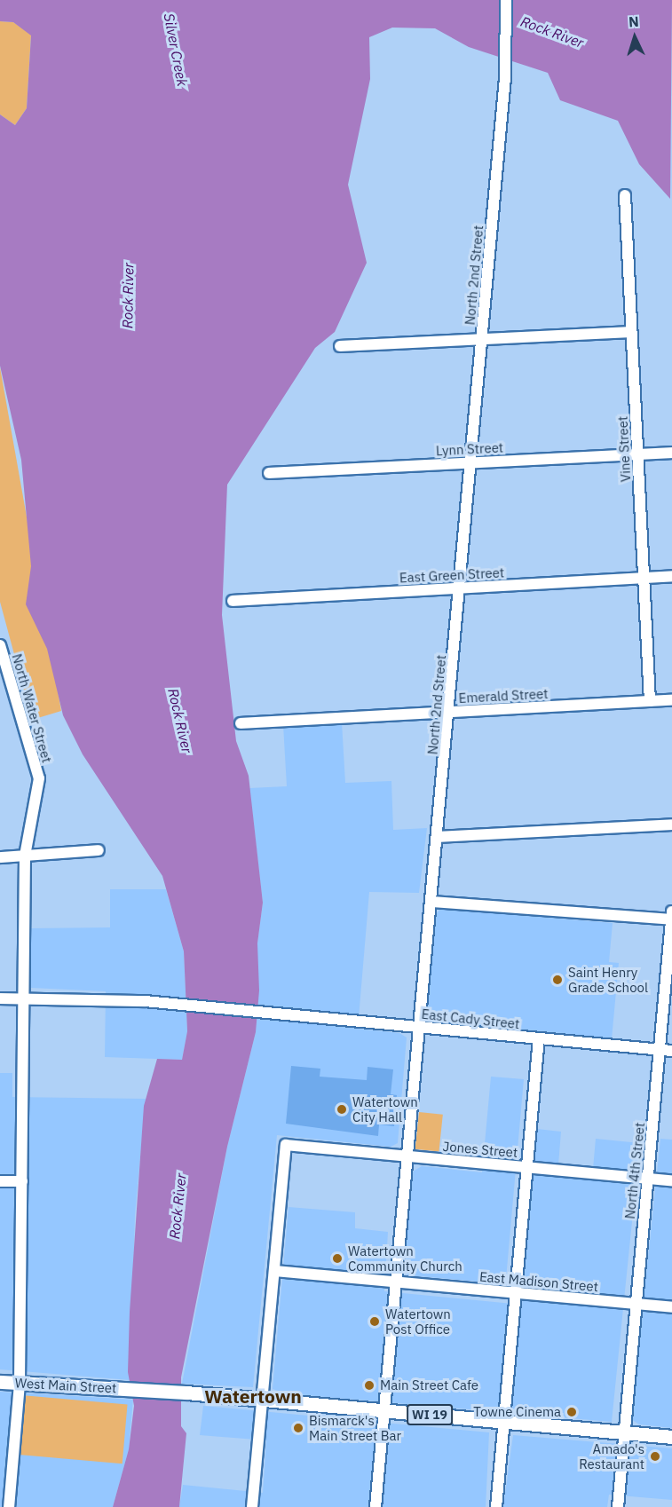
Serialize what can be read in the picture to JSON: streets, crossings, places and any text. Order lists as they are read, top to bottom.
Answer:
{
  "streets": {
    "main road": ["West Main Street", "WI 19"],
    "street": [
      "North 2nd Street",
      "Lynn Street",
      "Vine Street",
      "East Green Street",
      "Emerald Street",
      "North Water Street",
      "East Cady Street",
      "Jones Street",
      "North 4th Street",
      "East Madison Street"
    ]
  },
  "crossings": [
    ["North 2nd Street", "Lynn Street"],
    ["North 2nd Street", "East Green Street"],
    ["North 2nd Street", "Emerald Street"],
    ["North 2nd Street", "East Cady Street"],
    ["North 2nd Street", "Jones Street"],
    ["North 2nd Street", "East Madison Street"],
    ["North 2nd Street", "WI 19"],
    ["Lynn Street", "Vine Street"],
    ["Vine Street", "East Green Street"],
    ["Vine Street", "Emerald Street"],
    ["North Water Street", "East Cady Street"],
    ["North Water Street", "West Main Street"],
    ["East Cady Street", "North 4th Street"],
    ["Jones Street", "North 4th Street"],
    ["Jones Street", "East Madison Street"],
    ["North 4th Street", "East Madison Street"],
    ["North 4th Street", "WI 19"],
    ["West Main Street", "WI 19"]
  ],
  "districts": ["Watertown"],
  "water": ["Rock River", "Silver Creek"],
  "places": [
    "Saint Henry Grade School",
    "Watertown City Hall",
    "Watertown Community Church",
    "Watertown Post Office",
    "Main Street Cafe",
    "Towne Cinema",
    "Bismarck's Main Street Bar",
    "Amado's Restaurant"
  ],
  "north": "top"
}
